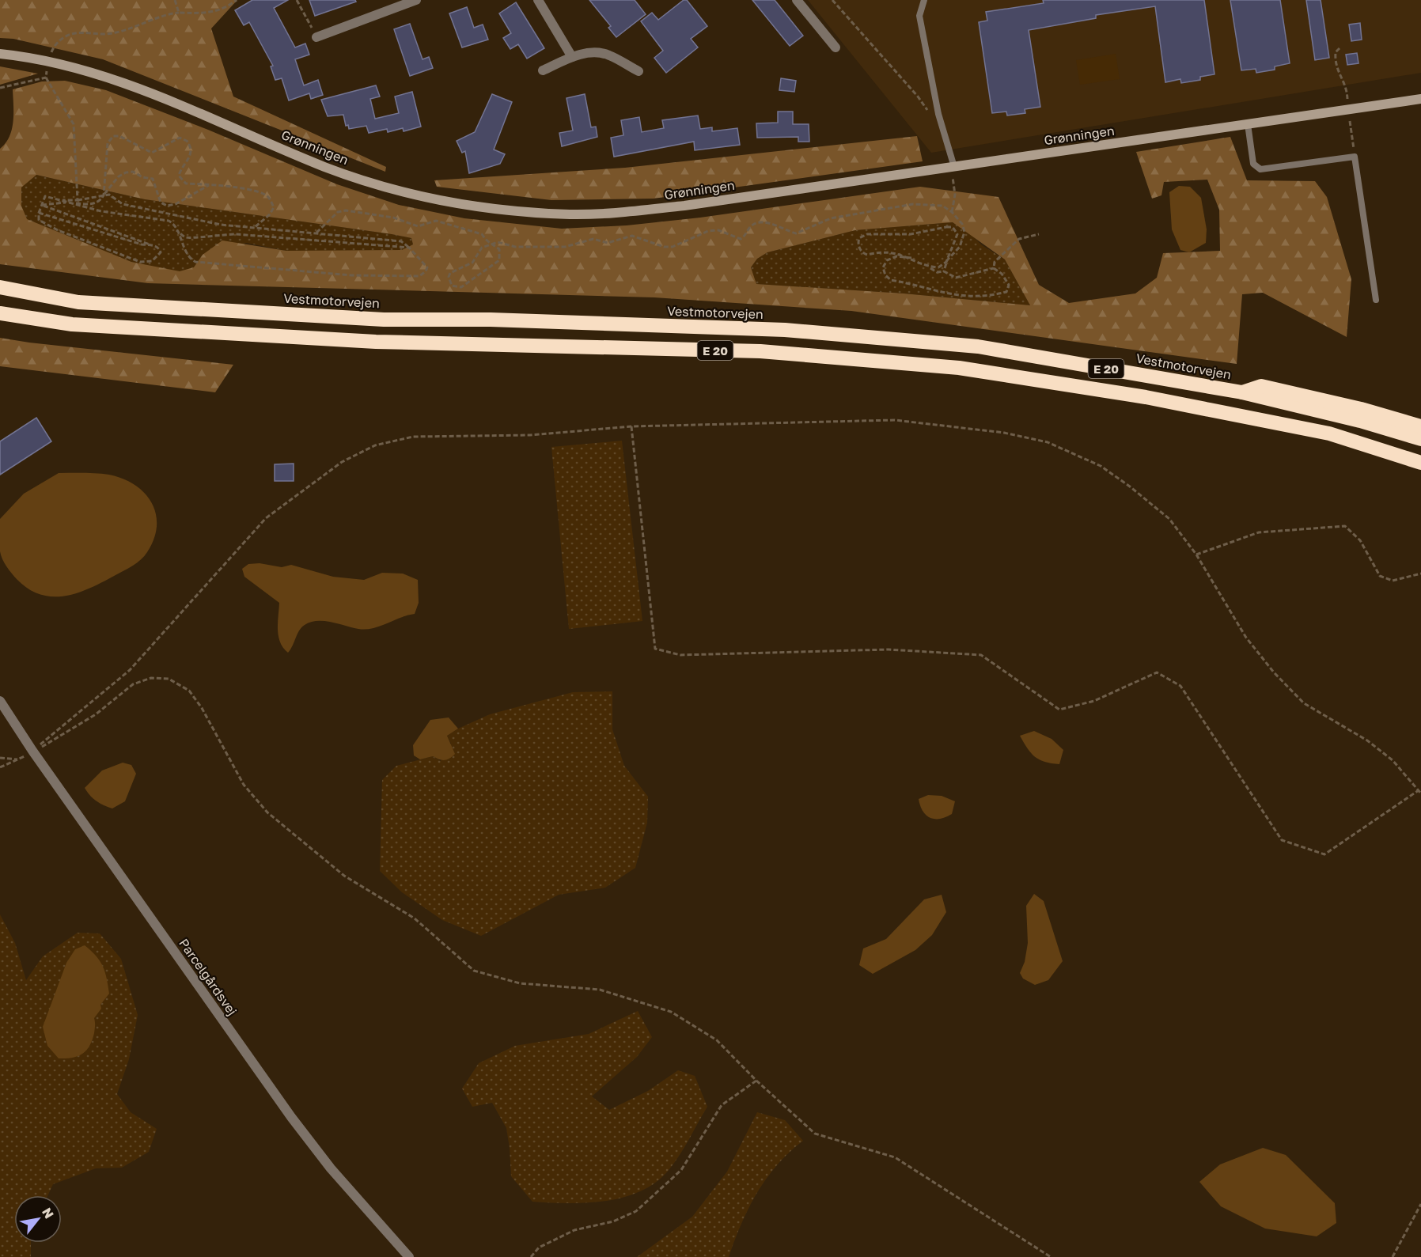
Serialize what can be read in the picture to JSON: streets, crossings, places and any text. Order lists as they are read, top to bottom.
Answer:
{
  "streets": {
    "highway": ["Vestmotorvejen", "E 20"],
    "main road": ["Grønningen"],
    "street": ["Parcelgårdsvej"]
  },
  "north": "top right"
}
